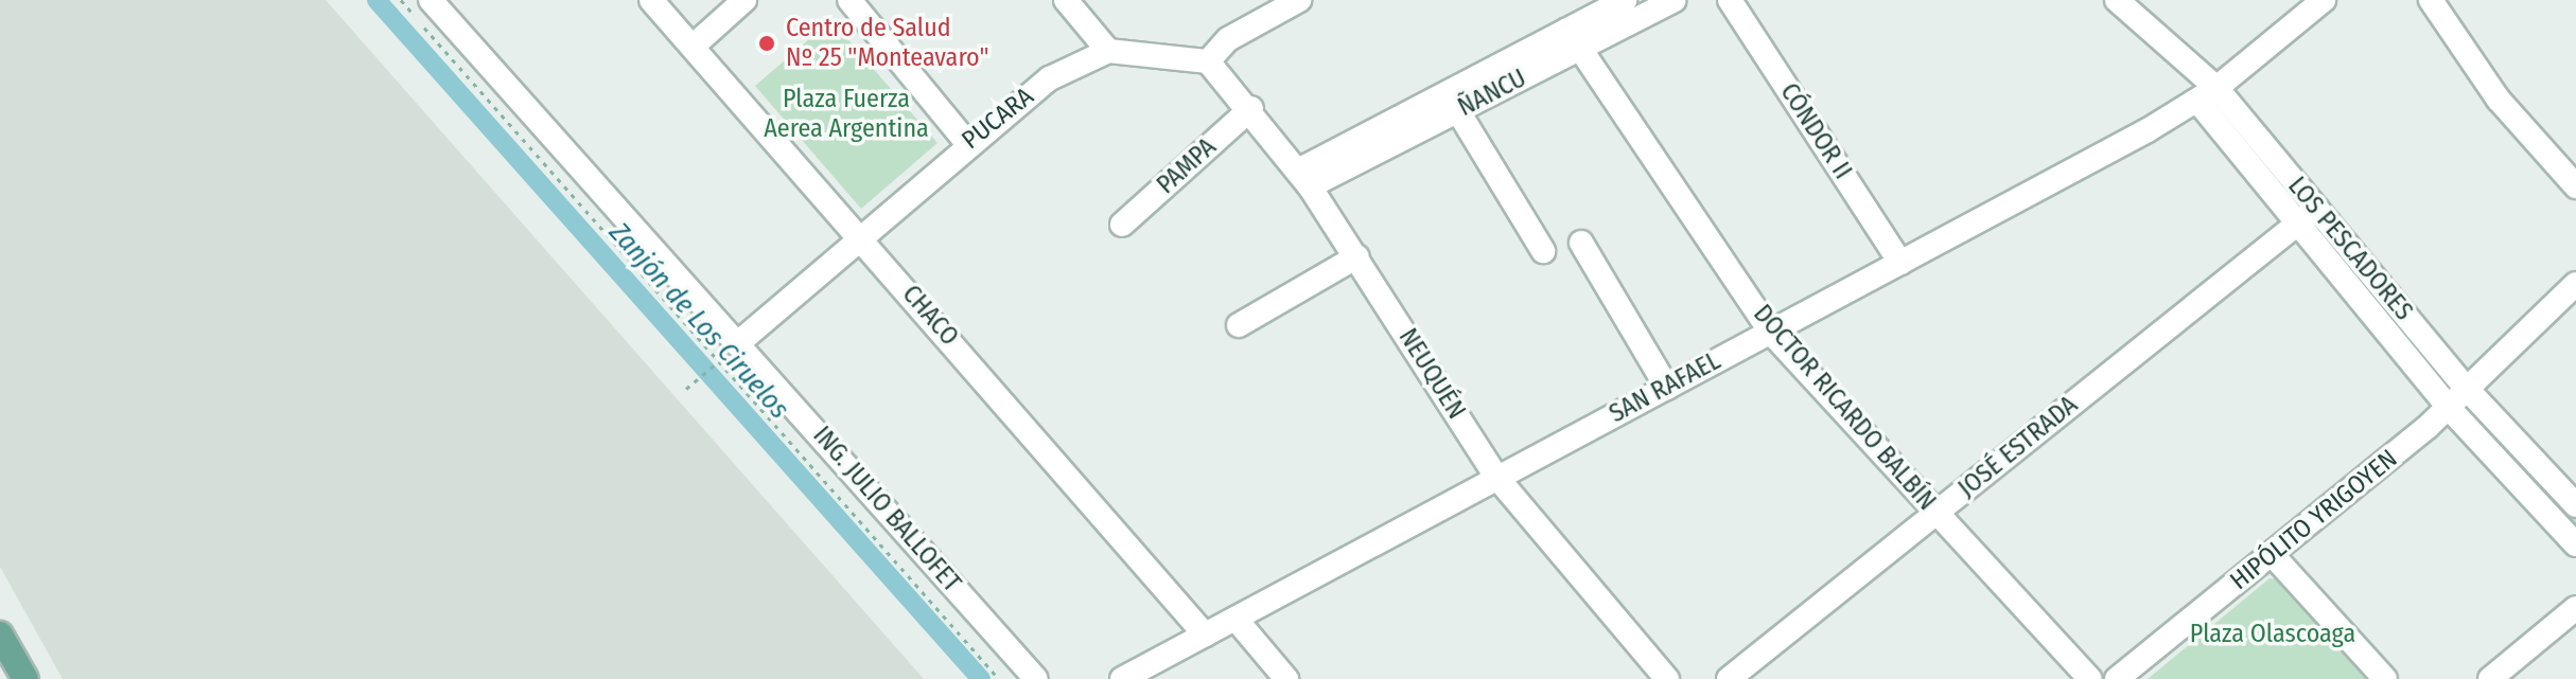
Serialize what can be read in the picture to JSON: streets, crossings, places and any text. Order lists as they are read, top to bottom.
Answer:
{
  "streets": {
    "street": [
      "ÑANCU",
      "PUCARA",
      "CÓNDOR II",
      "PAMPA",
      "LOS PESCADORES",
      "CHACO",
      "NEUQUÉN",
      "SAN RAFAEL",
      "DOCTOR RICARDO BALBÍN",
      "JOSÉ ESTRADA",
      "ING. JULIO BALLOFET",
      "HIPÓLITO YRIGOYEN"
    ]
  },
  "crossings": [
    ["ÑANCU", "NEUQUÉN"],
    ["ÑANCU", "DOCTOR RICARDO BALBÍN"],
    ["PUCARA", "CHACO"],
    ["PUCARA", "ING. JULIO BALLOFET"],
    ["CÓNDOR II", "SAN RAFAEL"],
    ["PAMPA", "NEUQUÉN"],
    ["LOS PESCADORES", "SAN RAFAEL"],
    ["LOS PESCADORES", "JOSÉ ESTRADA"],
    ["LOS PESCADORES", "HIPÓLITO YRIGOYEN"],
    ["CHACO", "SAN RAFAEL"],
    ["NEUQUÉN", "SAN RAFAEL"],
    ["SAN RAFAEL", "DOCTOR RICARDO BALBÍN"],
    ["DOCTOR RICARDO BALBÍN", "JOSÉ ESTRADA"]
  ],
  "water": ["Zanjón de Los Ciruelos"],
  "parks": ["Plaza Fuerza Aerea Argentina", "Plaza Olascoaga"],
  "places": ["Centro de Salud Nº 25 \"Monteavaro\""]
}
